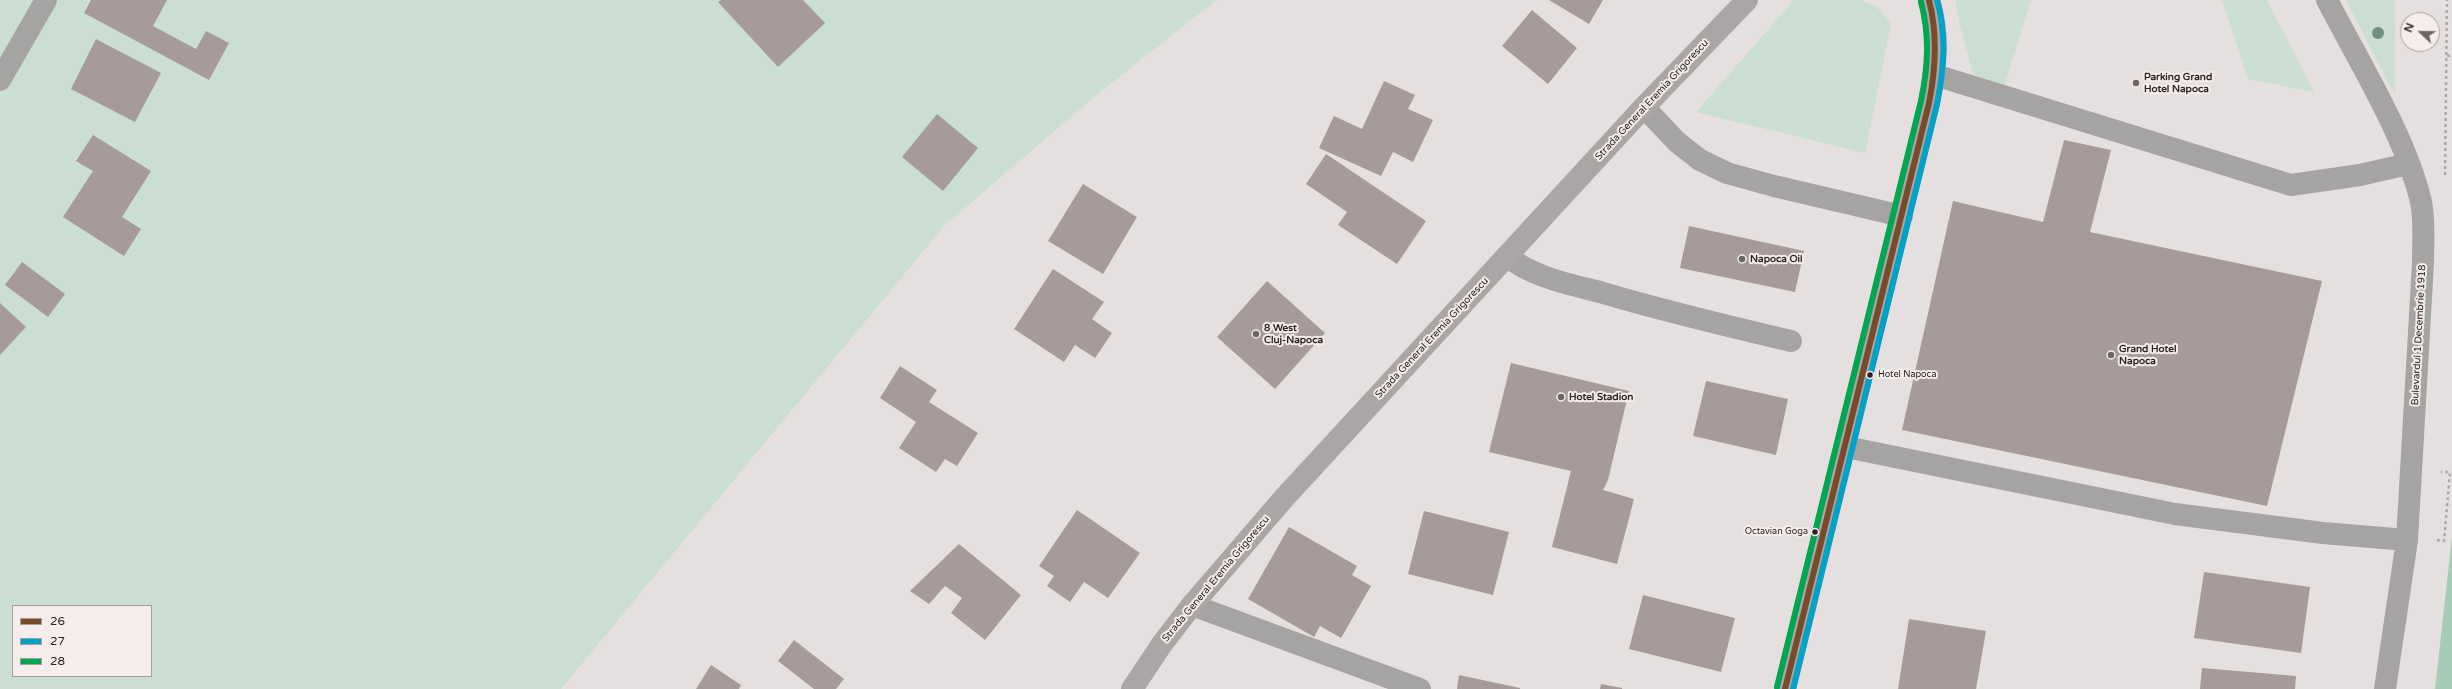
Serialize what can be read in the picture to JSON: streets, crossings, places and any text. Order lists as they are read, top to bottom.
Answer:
{
  "streets": {
    "main road": ["Strada General Eremia Grigorescu"],
    "street": ["Bulevardul 1 Decembrie 1918"]
  },
  "places": [
    "Parking Grand Hotel Napoca",
    "Napoca Oil",
    "8 West Cluj-Napoca",
    "Grand Hotel Napoca",
    "Hotel Napoca",
    "Hotel Stadion",
    "Octavian Goga"
  ],
  "lines": ["transit line 26", "transit line 27", "transit line 28"],
  "legend": ["26", "27", "28"],
  "north": "left"
}
